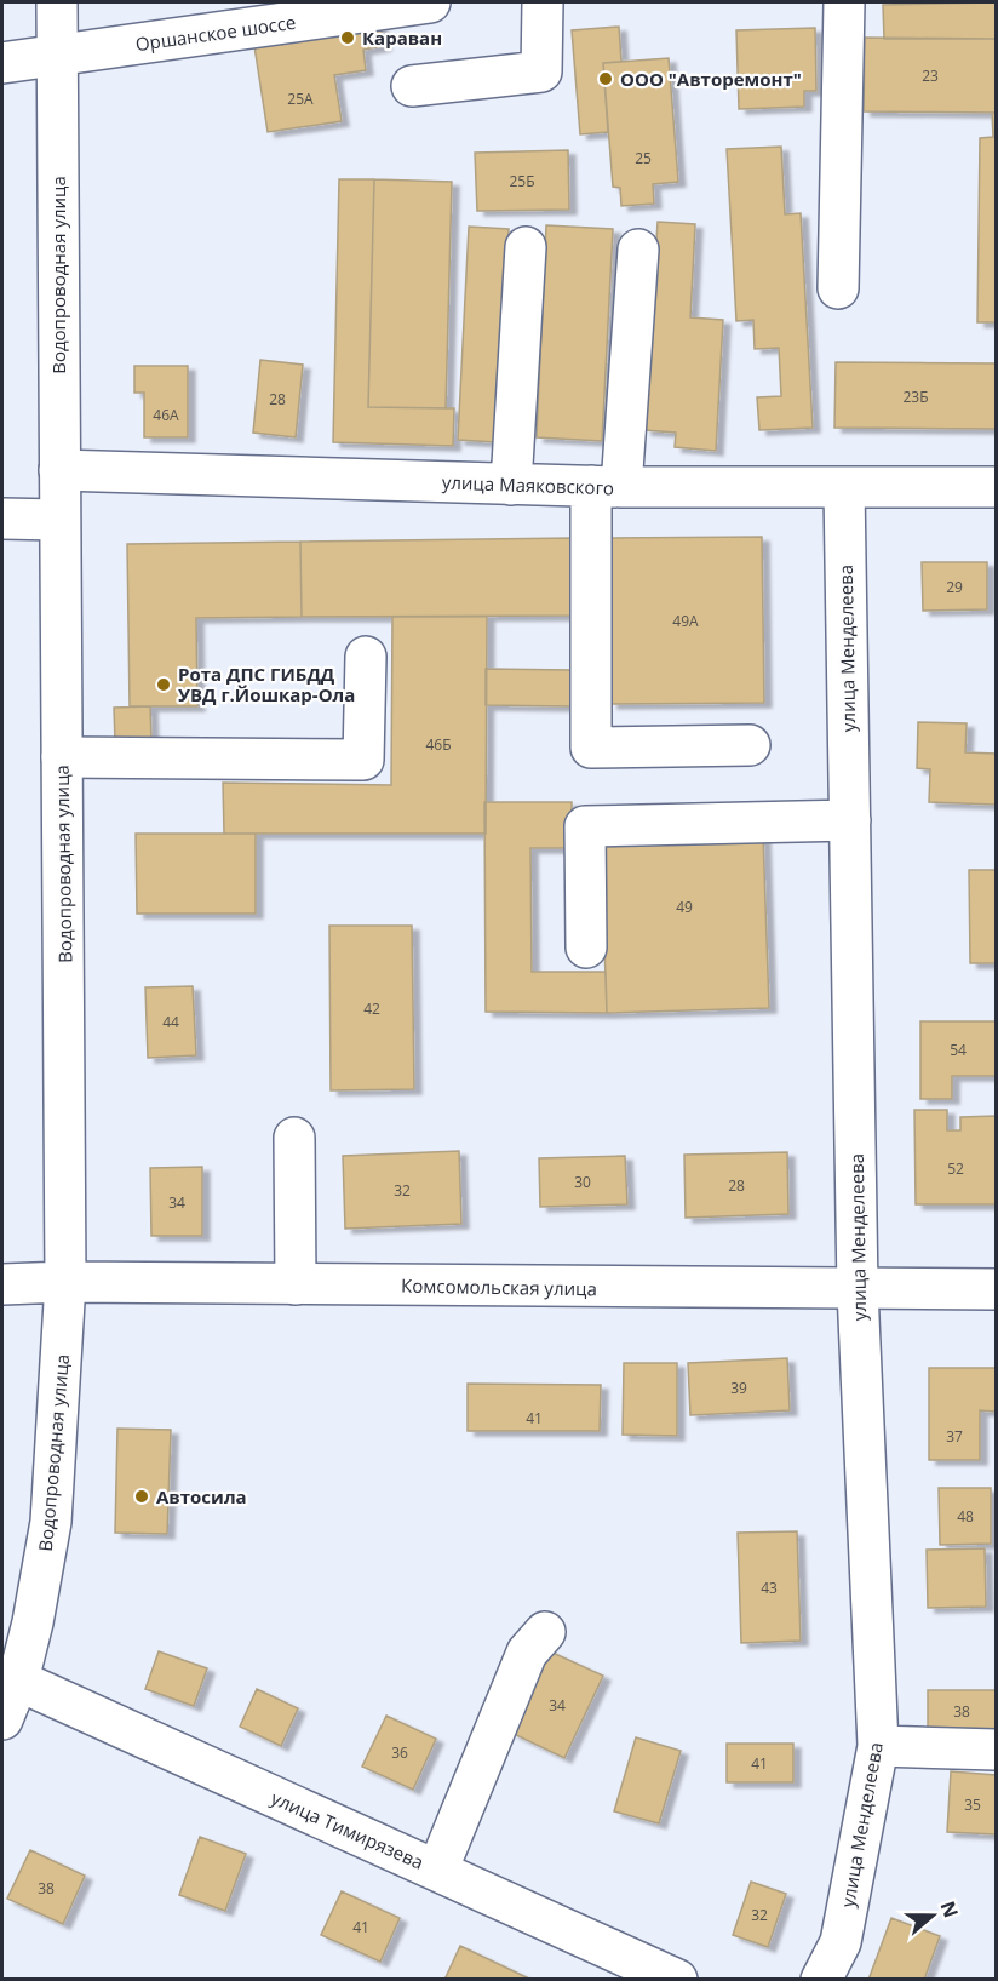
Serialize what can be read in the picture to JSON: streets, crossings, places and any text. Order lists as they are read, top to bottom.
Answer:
{
  "streets": {
    "street": [
      "Оршанское шоссе",
      "Водопроводная улица",
      "улица Маяковского",
      "улица Менделеева",
      "Комсомольская улица",
      "улица Тимирязева"
    ]
  },
  "crossings": [
    ["Оршанское шоссе", "Водопроводная улица"],
    ["Водопроводная улица", "улица Маяковского"],
    ["Водопроводная улица", "Комсомольская улица"],
    ["Водопроводная улица", "улица Тимирязева"],
    ["улица Маяковского", "улица Менделеева"],
    ["улица Менделеева", "Комсомольская улица"]
  ],
  "places": [
    "Караван",
    "ООО \"Авторемонт\"",
    "Рота ДПС ГИБДД УВД г.Йошкар-Ола",
    "Автосила"
  ],
  "house_numbers": [
    "23",
    "25А",
    "25",
    "25Б",
    "23Б",
    "28",
    "46А",
    "29",
    "49А",
    "46Б",
    "49",
    "42",
    "44",
    "54",
    "52",
    "30",
    "28",
    "32",
    "34",
    "39",
    "41",
    "37",
    "48",
    "43",
    "34",
    "38",
    "36",
    "41",
    "35",
    "38",
    "32",
    "41"
  ],
  "north": "right"
}
